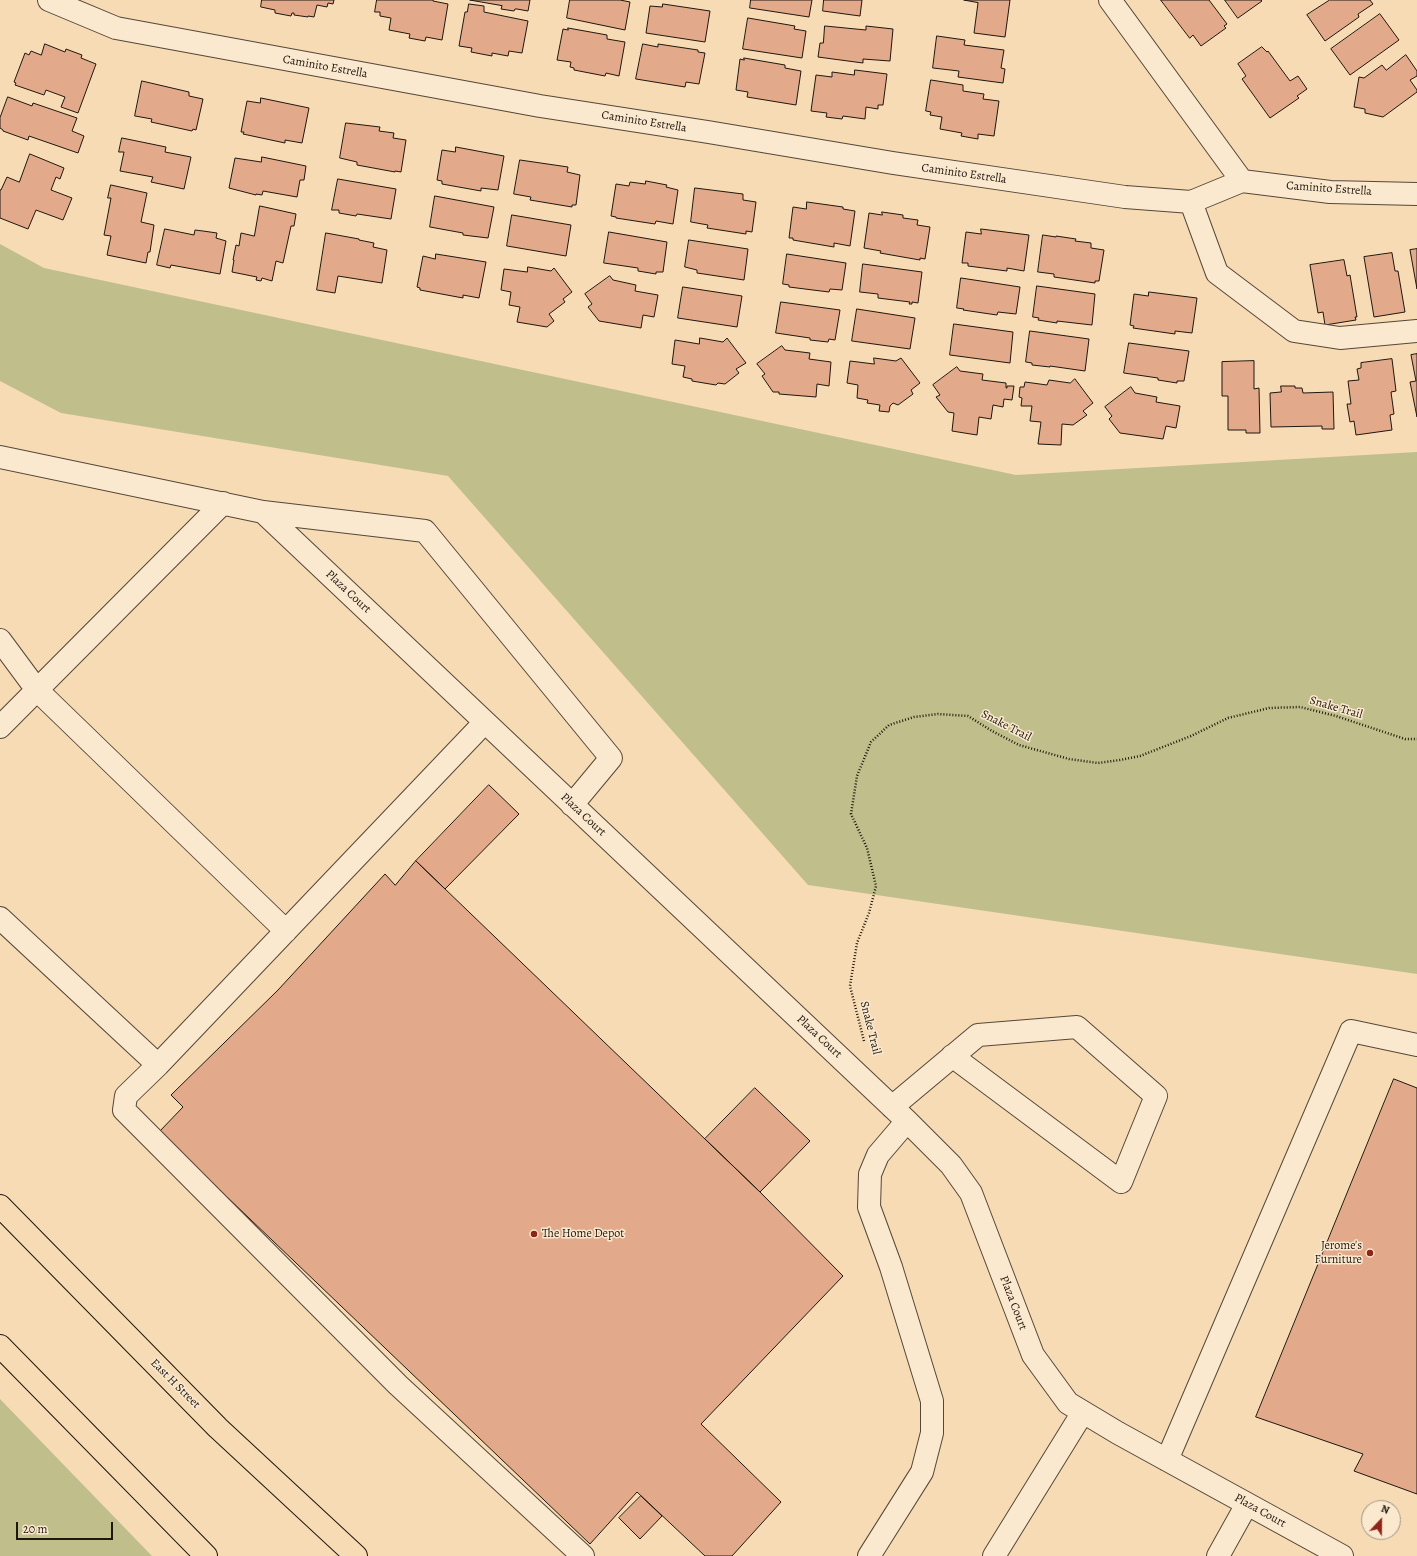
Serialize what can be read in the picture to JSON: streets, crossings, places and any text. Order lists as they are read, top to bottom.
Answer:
{
  "streets": {
    "main road": ["East H Street"],
    "street": ["Caminito Estrella", "Plaza Court"],
    "path": ["Snake Trail"]
  },
  "places": ["The Home Depot", "Jerome's Furniture"],
  "scale_bar": "20 m",
  "north": "top"
}
